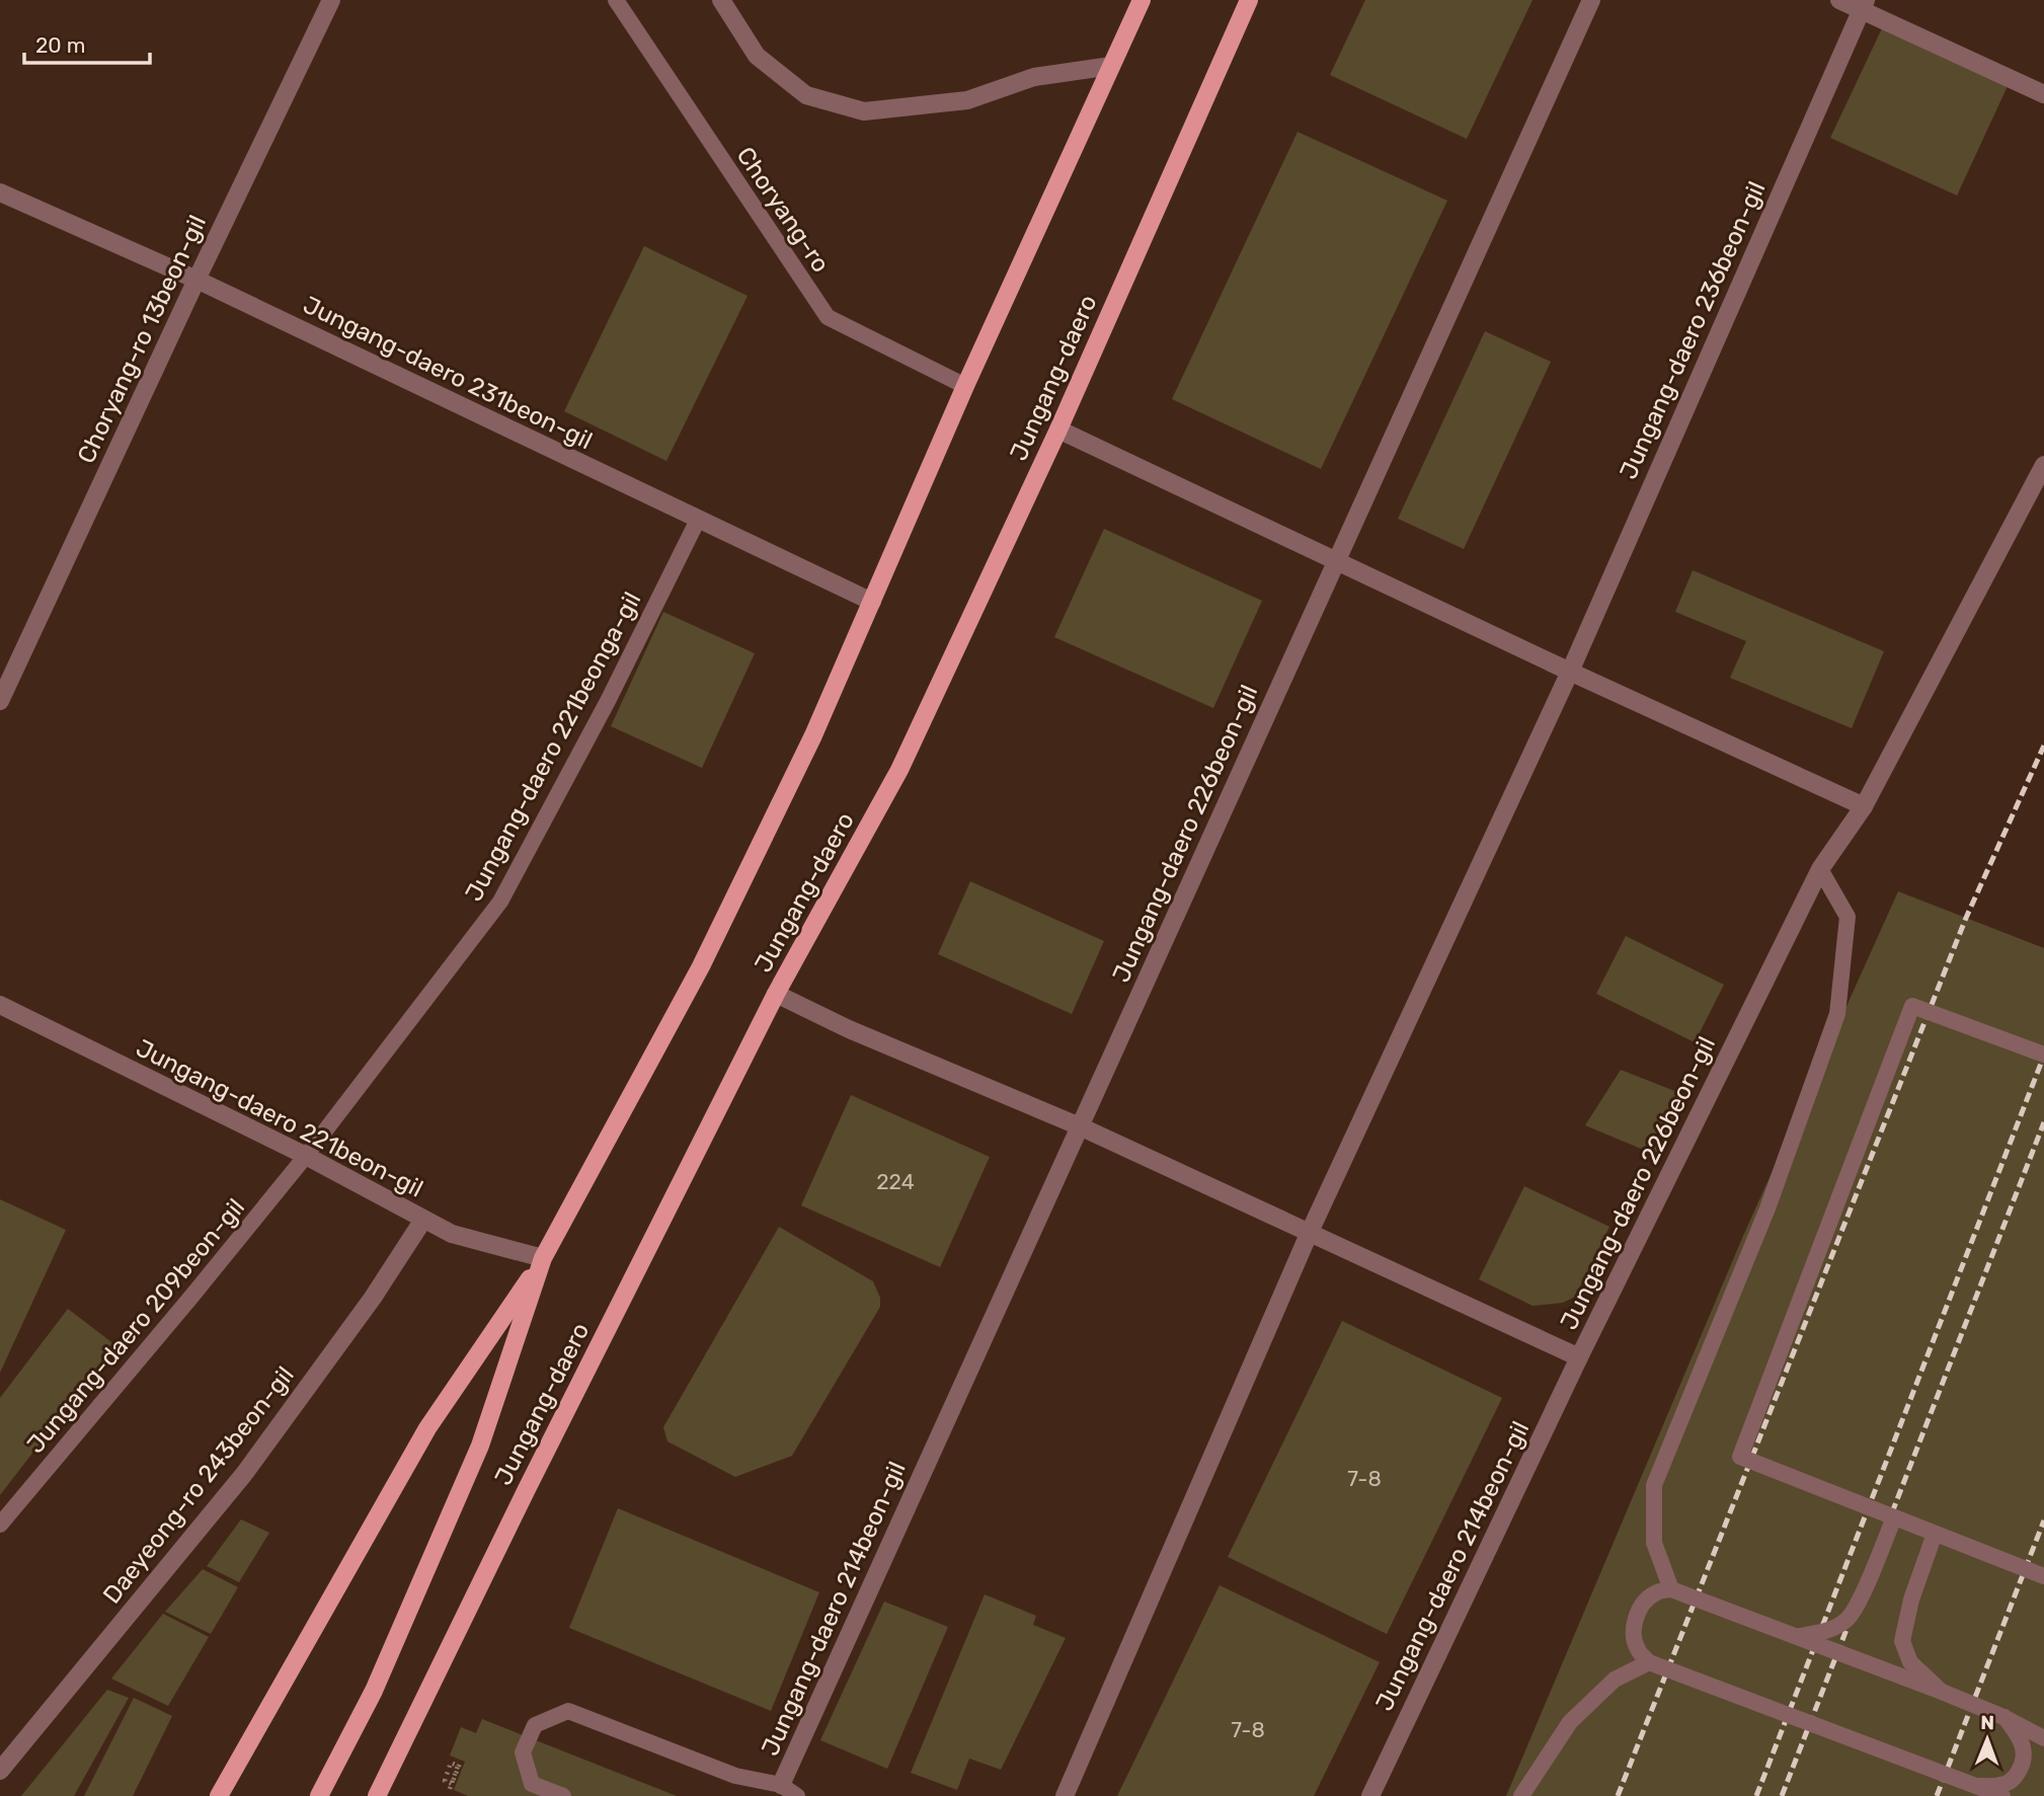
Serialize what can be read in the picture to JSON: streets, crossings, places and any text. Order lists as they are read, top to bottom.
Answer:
{
  "streets": {
    "main road": ["Jungang-daero"],
    "street": [
      "Jungang-daero 236beon-gil",
      "Choryang-ro 13beon-gil",
      "Jungang-daero 231beon-gil",
      "Jungang-daero 226beon-gil",
      "Jungang-daero 221beon-gil",
      "Daeyeong-ro 243beon-gil",
      "Jungang-daero 214beon-gil"
    ],
    "lane": ["Choryang-ro", "Jungang-daero 221beonga-gil", "Jungang-daero 209beon-gil"]
  },
  "crossings": [
    ["Choryang-ro", "Jungang-daero"],
    ["Choryang-ro 13beon-gil", "Jungang-daero 231beon-gil"],
    ["Jungang-daero 231beon-gil", "Jungang-daero"],
    ["Jungang-daero 231beon-gil", "Jungang-daero 221beonga-gil"],
    ["Jungang-daero", "Jungang-daero 226beon-gil"],
    ["Jungang-daero", "Jungang-daero 221beon-gil"],
    ["Jungang-daero 221beonga-gil", "Jungang-daero 221beon-gil"],
    ["Jungang-daero 221beonga-gil", "Jungang-daero 209beon-gil"],
    ["Jungang-daero 226beon-gil", "Jungang-daero 214beon-gil"],
    ["Jungang-daero 221beon-gil", "Jungang-daero 209beon-gil"],
    ["Jungang-daero 221beon-gil", "Daeyeong-ro 243beon-gil"]
  ],
  "house_numbers": ["224", "7-8", "7-8"],
  "scale_bar": "20 m",
  "north": "top"
}
